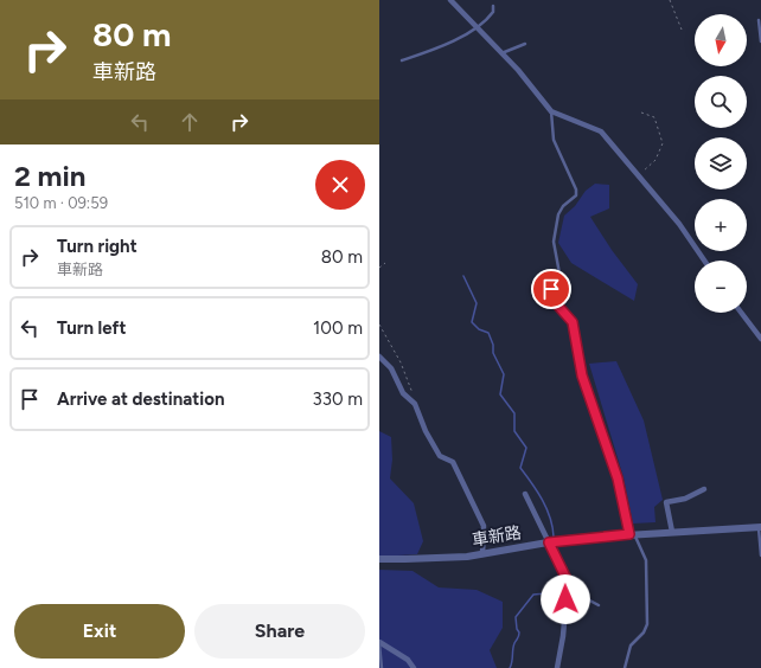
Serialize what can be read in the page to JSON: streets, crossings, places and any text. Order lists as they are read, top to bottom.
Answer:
{
  "streets": {
    "street": ["車新路"]
  },
  "north": "bottom",
  "page": {
    "turn": ["80 m", "車新路"],
    "map_buttons": ["+", "−"],
    "heading": ["2 min", "510 m · 09:59"],
    "list": [
      {
        "name": "Turn right",
        "note": "車新路",
        "value": "80 m"
      },
      {
        "name": "Turn left",
        "value": "100 m"
      },
      {
        "name": "Arrive at destination",
        "value": "330 m"
      }
    ],
    "buttons": ["Exit", "Share"]
  }
}
